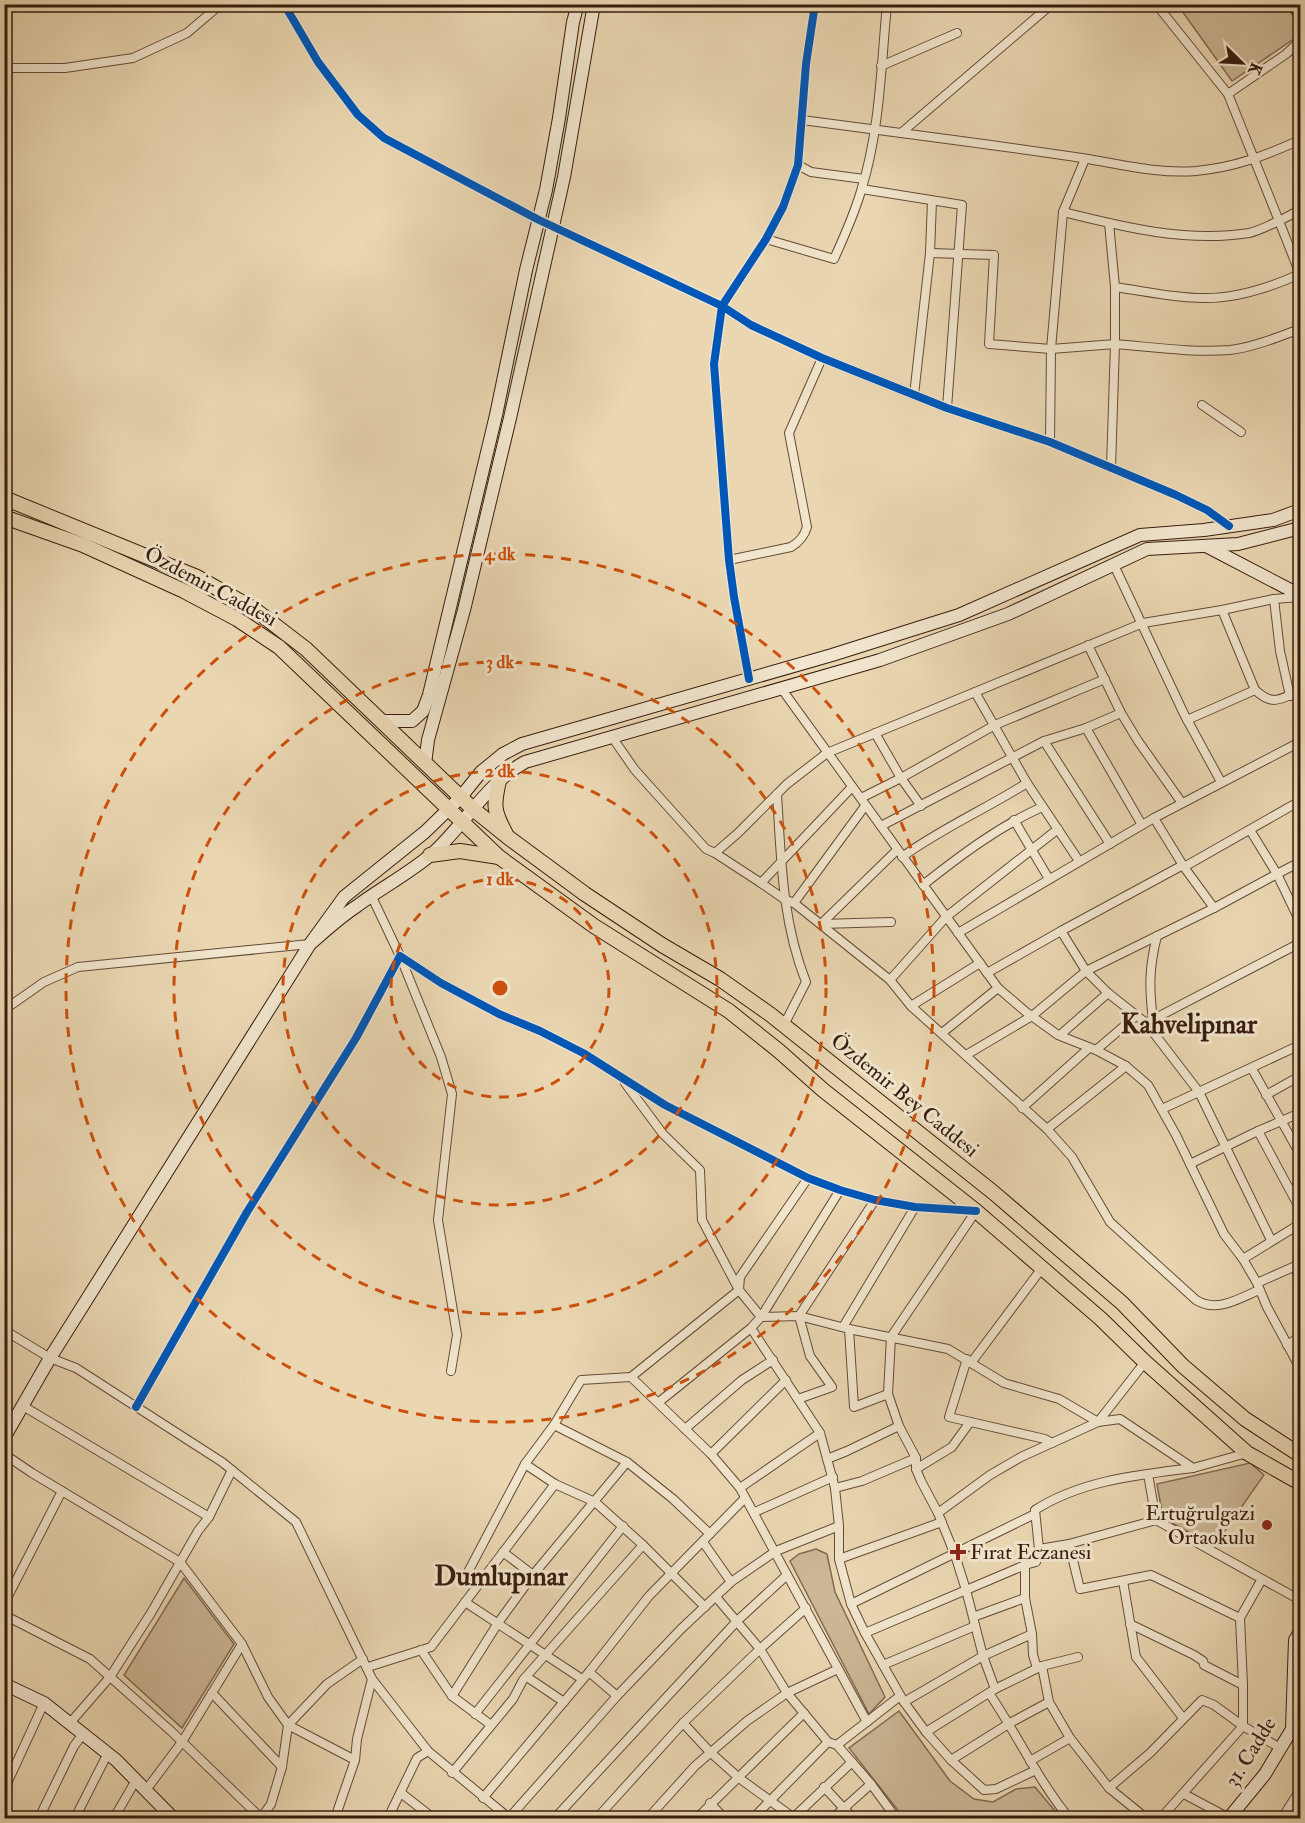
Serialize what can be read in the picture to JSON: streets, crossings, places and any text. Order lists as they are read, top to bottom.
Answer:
{
  "streets": {
    "main road": ["Özdemir Caddesi", "Özdemir Bey Caddesi", "31. Cadde"]
  },
  "crossings": [
    ["Özdemir Caddesi", "Özdemir Bey Caddesi"]
  ],
  "districts": ["Kahvelipınar", "Dumlupınar"],
  "places": {
    "other": ["Ertuğrulgazi Ortaokulu"],
    "health": ["Fırat Eczanesi"]
  },
  "north": "bottom right",
  "rings": [
    "4 dk",
    "3 dk",
    "2 dk",
    "1 dk"
  ]
}
